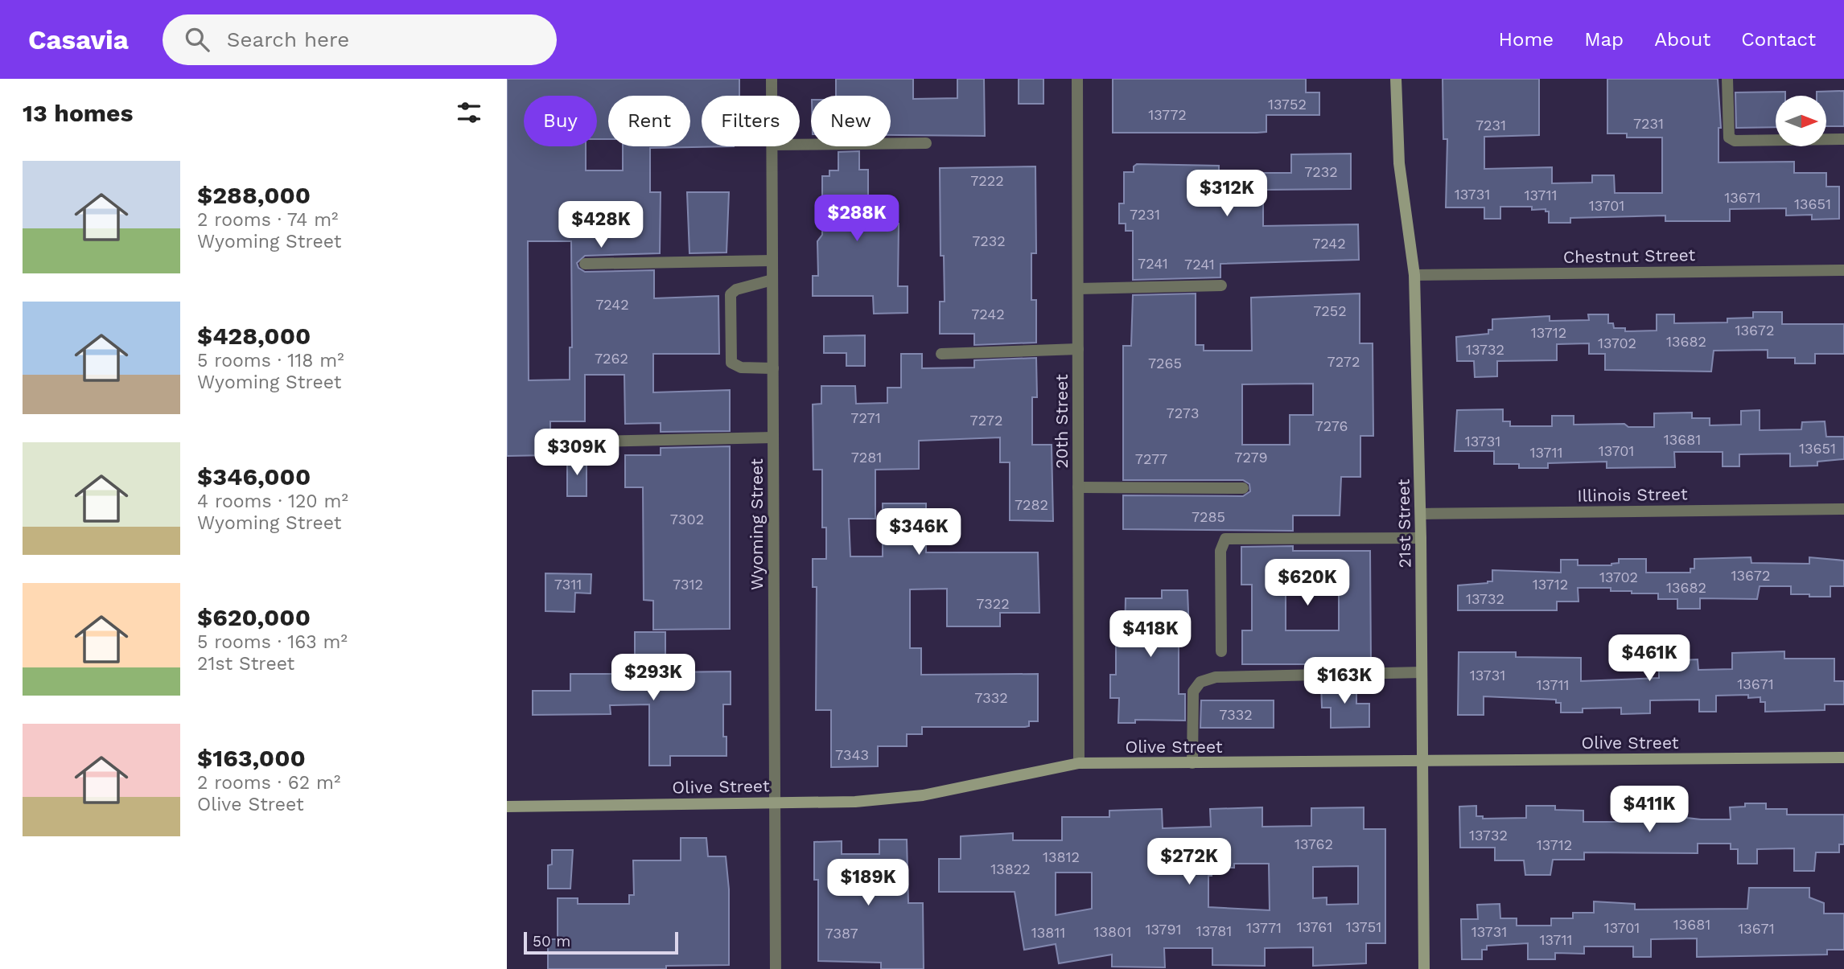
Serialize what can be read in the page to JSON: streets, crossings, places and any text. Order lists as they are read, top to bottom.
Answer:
{
  "streets": {
    "street": [
      "Chestnut Street",
      "20th Street",
      "Illinois Street",
      "21st Street",
      "Wyoming Street",
      "Olive Street"
    ]
  },
  "crossings": [
    ["Chestnut Street", "21st Street"],
    ["20th Street", "Olive Street"],
    ["Illinois Street", "21st Street"],
    ["21st Street", "Olive Street"],
    ["Wyoming Street", "Olive Street"]
  ],
  "house_numbers": [
    "13752",
    "13772",
    "7231",
    "7231",
    "7232",
    "7222",
    "13731",
    "13711",
    "13671",
    "13651",
    "13701",
    "7231",
    "7232",
    "7242",
    "7241",
    "7241",
    "7242",
    "7252",
    "7242",
    "13672",
    "13712",
    "13682",
    "13702",
    "13732",
    "7262",
    "7272",
    "7265",
    "7273",
    "7271",
    "7272",
    "7276",
    "13681",
    "13731",
    "13651",
    "13701",
    "13711",
    "7281",
    "7279",
    "7277",
    "7282",
    "7285",
    "7302",
    "13672",
    "13702",
    "7311",
    "7312",
    "13712",
    "13682",
    "13732",
    "7322",
    "13731",
    "13671",
    "13711",
    "7332",
    "7332",
    "7343",
    "13732",
    "13762",
    "13712",
    "13812",
    "13822",
    "13681",
    "13761",
    "13751",
    "13771",
    "13701",
    "13671",
    "13791",
    "13781",
    "13801",
    "13731",
    "13811",
    "7387",
    "13711"
  ],
  "scale_bar": "50 m",
  "north": "right",
  "page": {
    "header": "Casavia",
    "search": "Search here",
    "nav": [
      "Home",
      "Map",
      "About",
      "Contact"
    ],
    "heading": "13 homes",
    "chip": [
      "Buy",
      "Rent",
      "Filters",
      "New"
    ],
    "list": [
      {
        "name": "$288,000",
        "note": "2 rooms · 74 m² · Wyoming Street"
      },
      {
        "name": "$428,000",
        "note": "5 rooms · 118 m² · Wyoming Street"
      },
      {
        "name": "$346,000",
        "note": "4 rooms · 120 m² · Wyoming Street"
      },
      {
        "name": "$620,000",
        "note": "5 rooms · 163 m² · 21st Street"
      },
      {
        "name": "$163,000",
        "note": "2 rooms · 62 m² · Olive Street"
      }
    ],
    "price": [
      "$312K",
      "$288K",
      "$428K",
      "$309K",
      "$346K",
      "$620K",
      "$418K",
      "$461K",
      "$293K",
      "$163K",
      "$411K",
      "$272K",
      "$189K"
    ],
    "scale": "50 m"
  }
}
